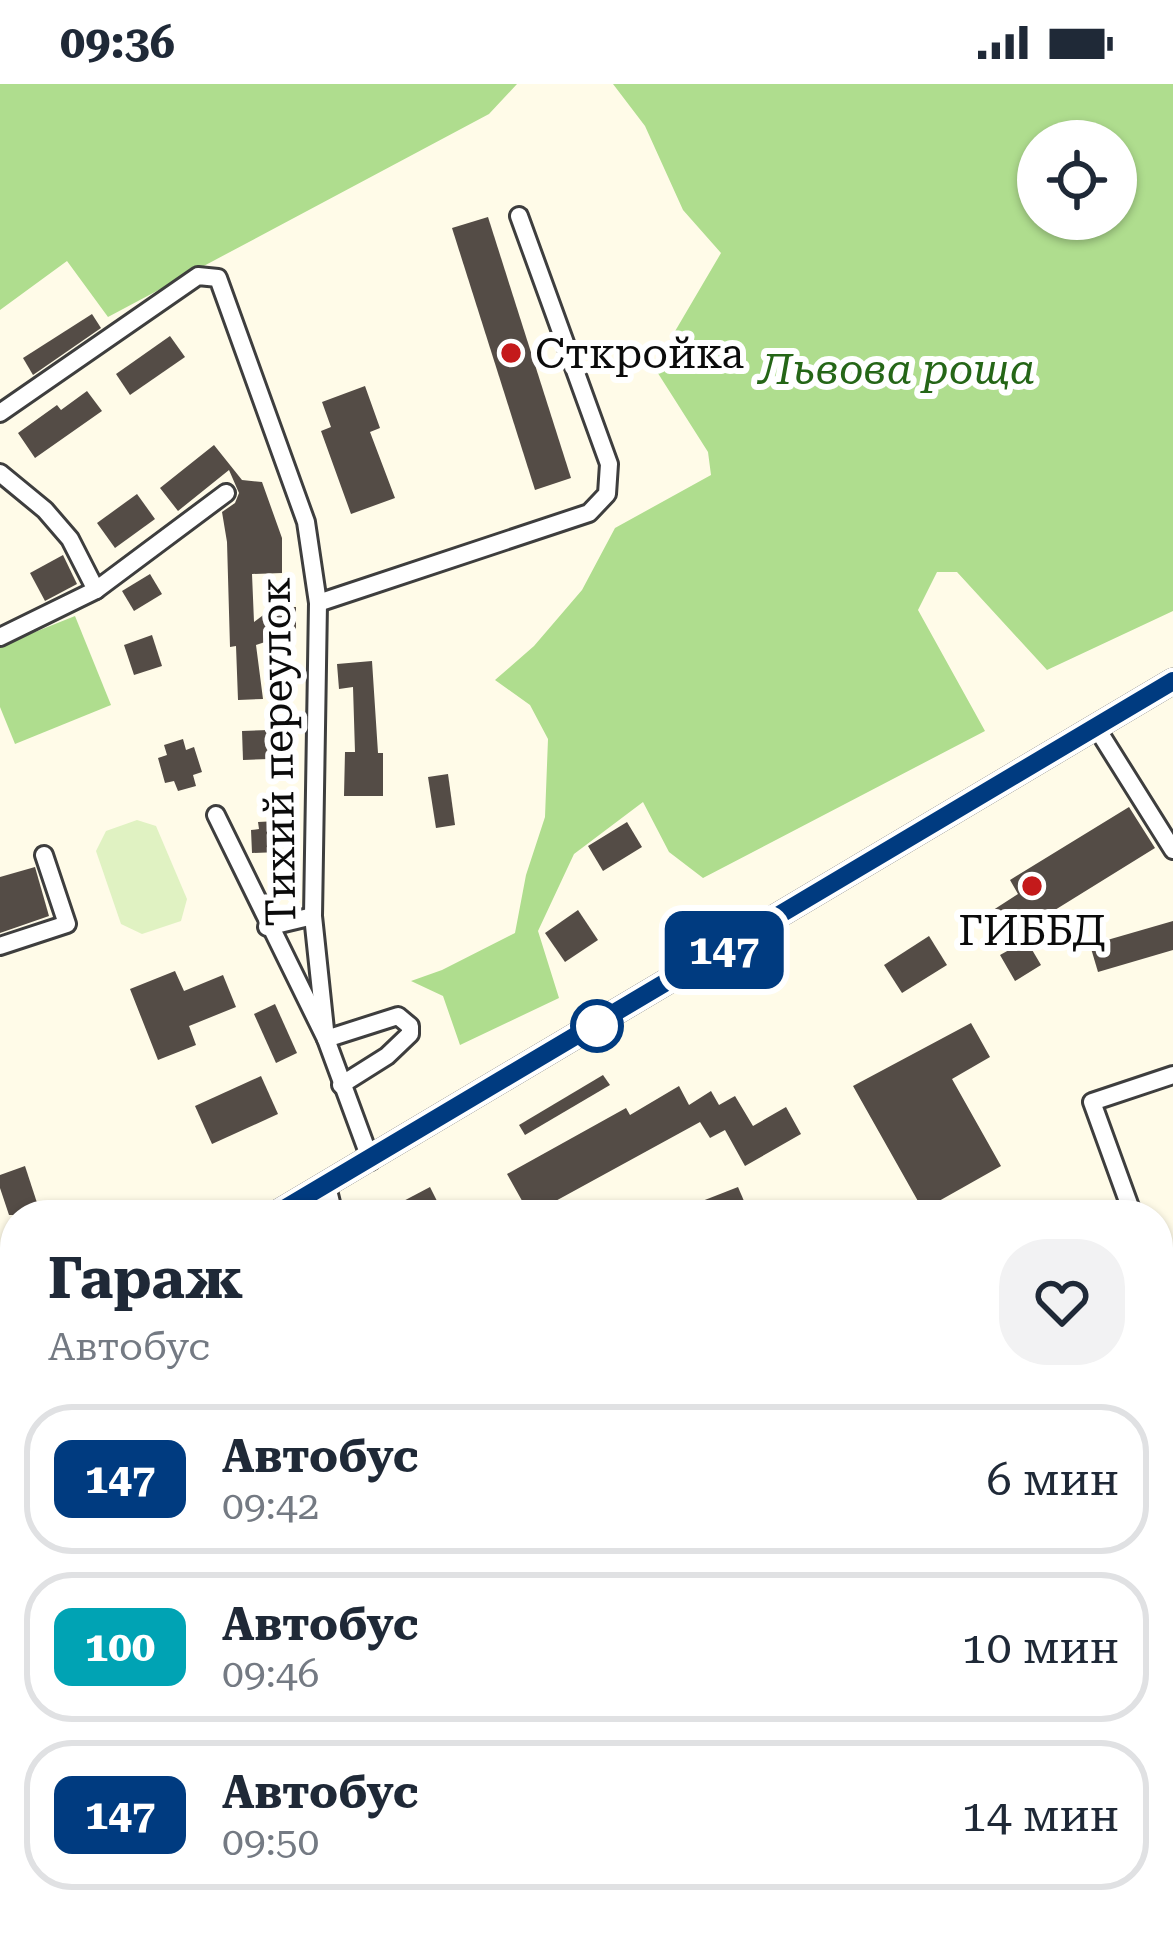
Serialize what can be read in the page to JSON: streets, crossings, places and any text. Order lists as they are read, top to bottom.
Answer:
{
  "streets": {
    "street": ["Тихий переулок"]
  },
  "parks": ["Львова роща"],
  "places": ["Сткройка", "ГИББД"],
  "lines": ["bus line 147"],
  "page": {
    "status": "09:36",
    "on_map": "147",
    "heading": ["Гараж", "Автобус"],
    "list": [
      {
        "mark": "147",
        "name": "Автобус",
        "note": "09:42",
        "value": "6 мин"
      },
      {
        "mark": "100",
        "name": "Автобус",
        "note": "09:46",
        "value": "10 мин"
      },
      {
        "mark": "147",
        "name": "Автобус",
        "note": "09:50",
        "value": "14 мин"
      }
    ]
  }
}
